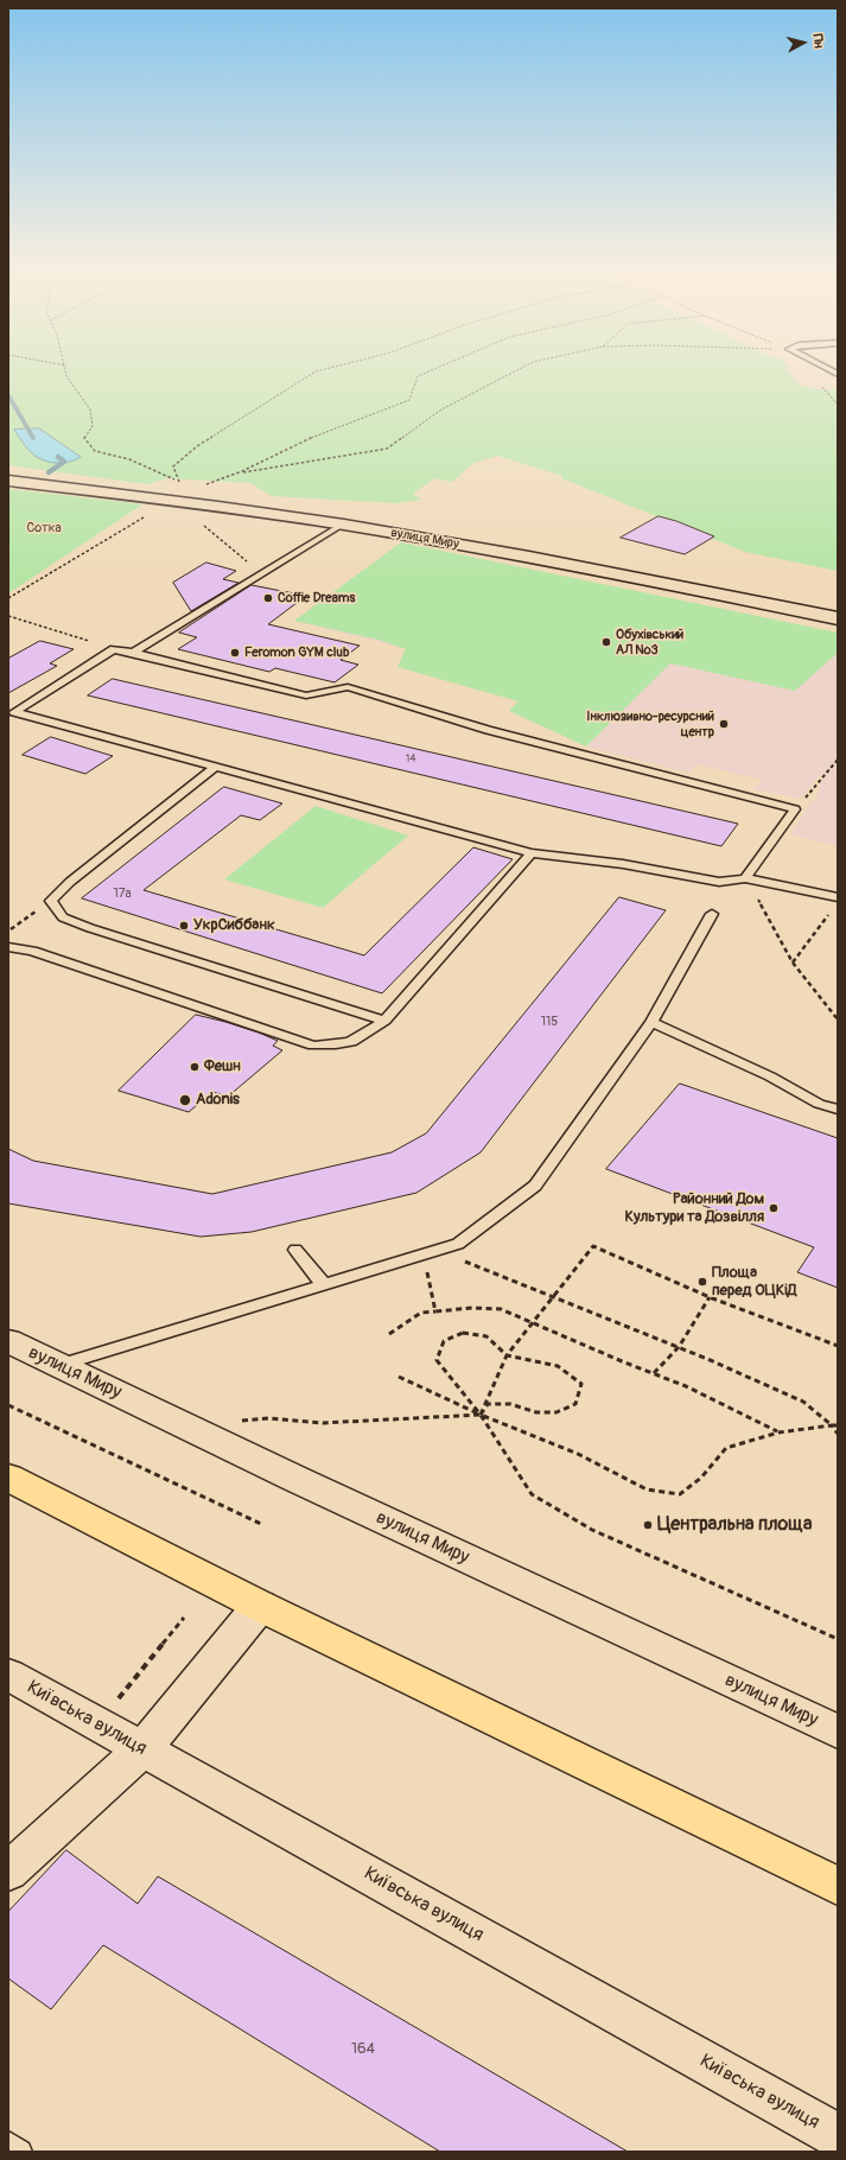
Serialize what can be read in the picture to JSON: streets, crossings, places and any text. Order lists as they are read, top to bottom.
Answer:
{
  "streets": {
    "street": ["вулиця Миру", "Київська вулиця"]
  },
  "parks": ["Сотка"],
  "places": [
    "Coffie Dreams",
    "Обухівський АЛ №3",
    "Feromon GYM club",
    "Інклюзивно-ресурсний центр",
    "УкрСиббанк",
    "Фешн",
    "Adonis",
    "Районний Дом Культури та Дозвілля",
    "Площа перед ОЦКіД",
    "Центральна площа"
  ],
  "house_numbers": [
    "14",
    "17а",
    "115",
    "164"
  ],
  "north": "right"
}
